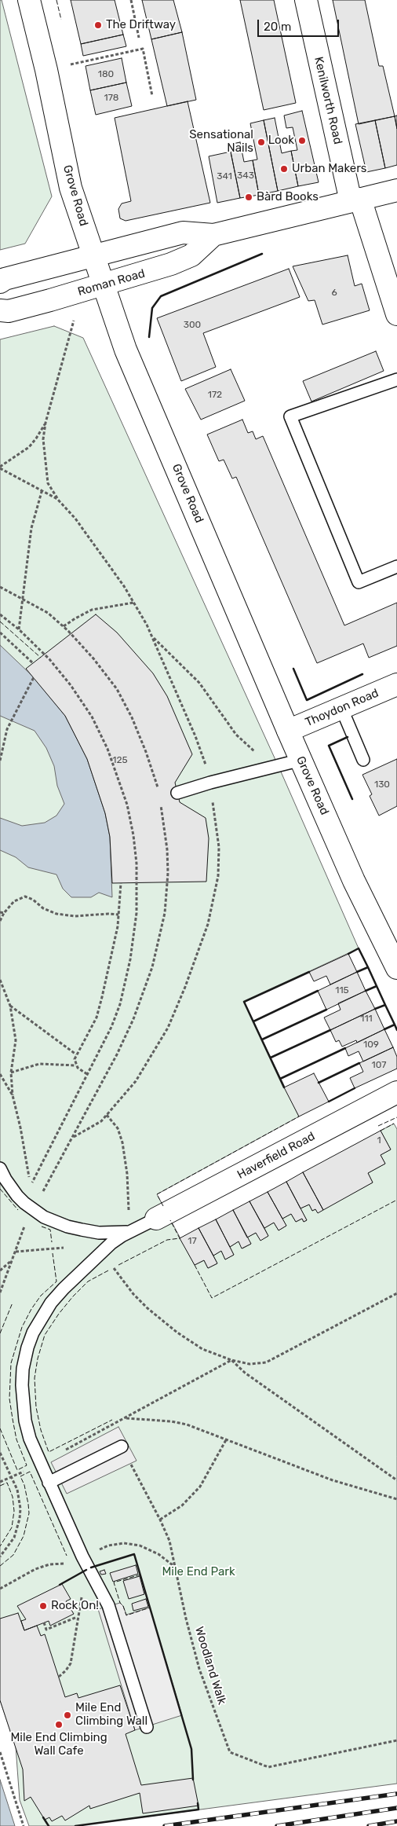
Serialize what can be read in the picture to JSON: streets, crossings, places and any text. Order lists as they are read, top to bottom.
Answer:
{
  "streets": {
    "main road": [
      "Kenilworth Road",
      "Grove Road",
      "Roman Road",
      "Thoydon Road",
      "Haverfield Road"
    ],
    "path": ["Woodland Walk"]
  },
  "crossings": [
    ["Kenilworth Road", "Roman Road"],
    ["Grove Road", "Roman Road"],
    ["Grove Road", "Thoydon Road"]
  ],
  "parks": ["Mile End Park"],
  "places": [
    "The Driftway",
    "Look",
    "Sensational Nails",
    "Urban Makers",
    "Bàrd Books",
    "Rock On!",
    "Mile End Climbing Wall",
    "Mile End Climbing Wall Cafe"
  ],
  "house_numbers": [
    "180",
    "178",
    "343",
    "341",
    "6",
    "300",
    "172",
    "125",
    "130",
    "115",
    "111",
    "109",
    "107",
    "1",
    "17"
  ],
  "scale_bar": "20 m"
}
